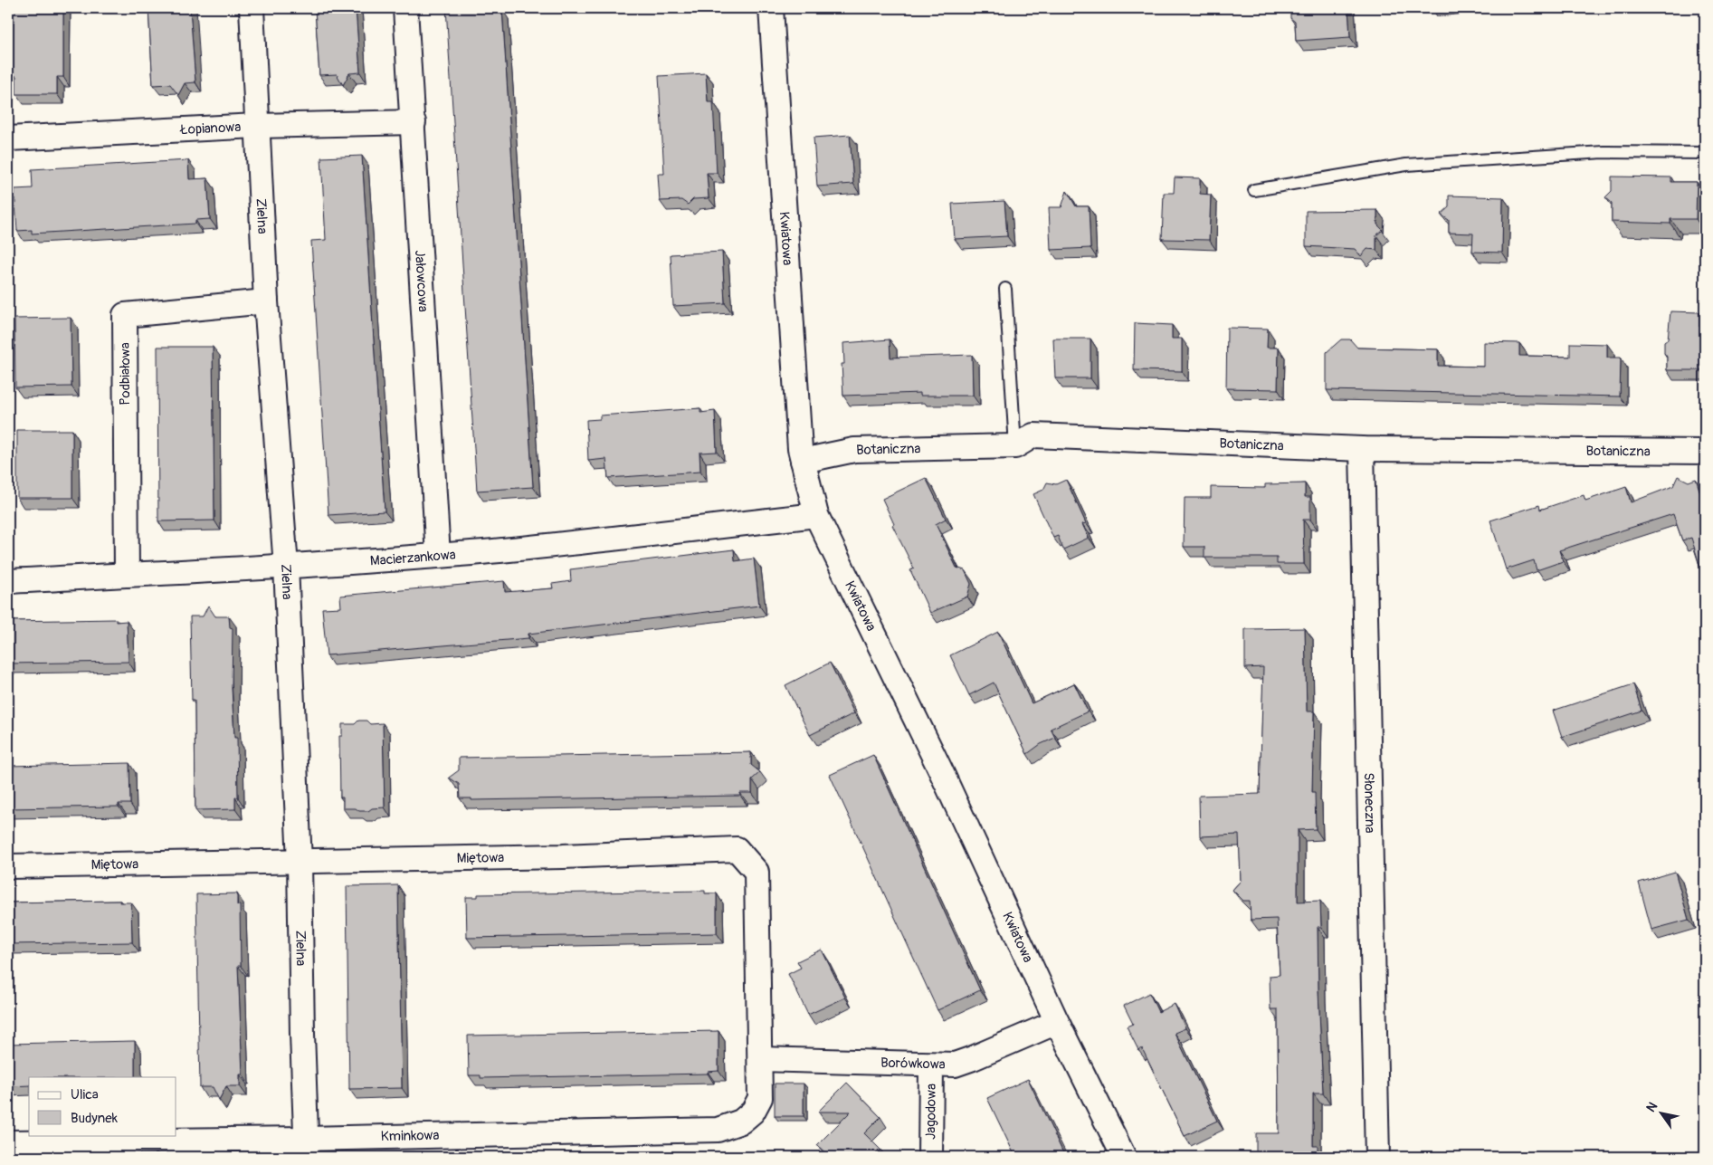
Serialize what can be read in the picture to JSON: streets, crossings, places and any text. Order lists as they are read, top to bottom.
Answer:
{
  "streets": {
    "street": [
      "Łopianowa",
      "Zielna",
      "Kwiatowa",
      "Jałowcowa",
      "Podbiałowa",
      "Botaniczna",
      "Macierzankowa",
      "Słoneczna",
      "Miętowa",
      "Borówkowa",
      "Jagodowa",
      "Kminkowa"
    ]
  },
  "crossings": [
    ["Łopianowa", "Zielna"],
    ["Łopianowa", "Jałowcowa"],
    ["Zielna", "Podbiałowa"],
    ["Zielna", "Macierzankowa"],
    ["Zielna", "Miętowa"],
    ["Zielna", "Kminkowa"],
    ["Kwiatowa", "Botaniczna"],
    ["Kwiatowa", "Macierzankowa"],
    ["Kwiatowa", "Borówkowa"],
    ["Jałowcowa", "Macierzankowa"],
    ["Podbiałowa", "Macierzankowa"],
    ["Botaniczna", "Słoneczna"],
    ["Miętowa", "Borówkowa"],
    ["Miętowa", "Kminkowa"],
    ["Borówkowa", "Jagodowa"],
    ["Borówkowa", "Kminkowa"]
  ],
  "legend": ["Ulica", "Budynek"],
  "north": "top left"
}
